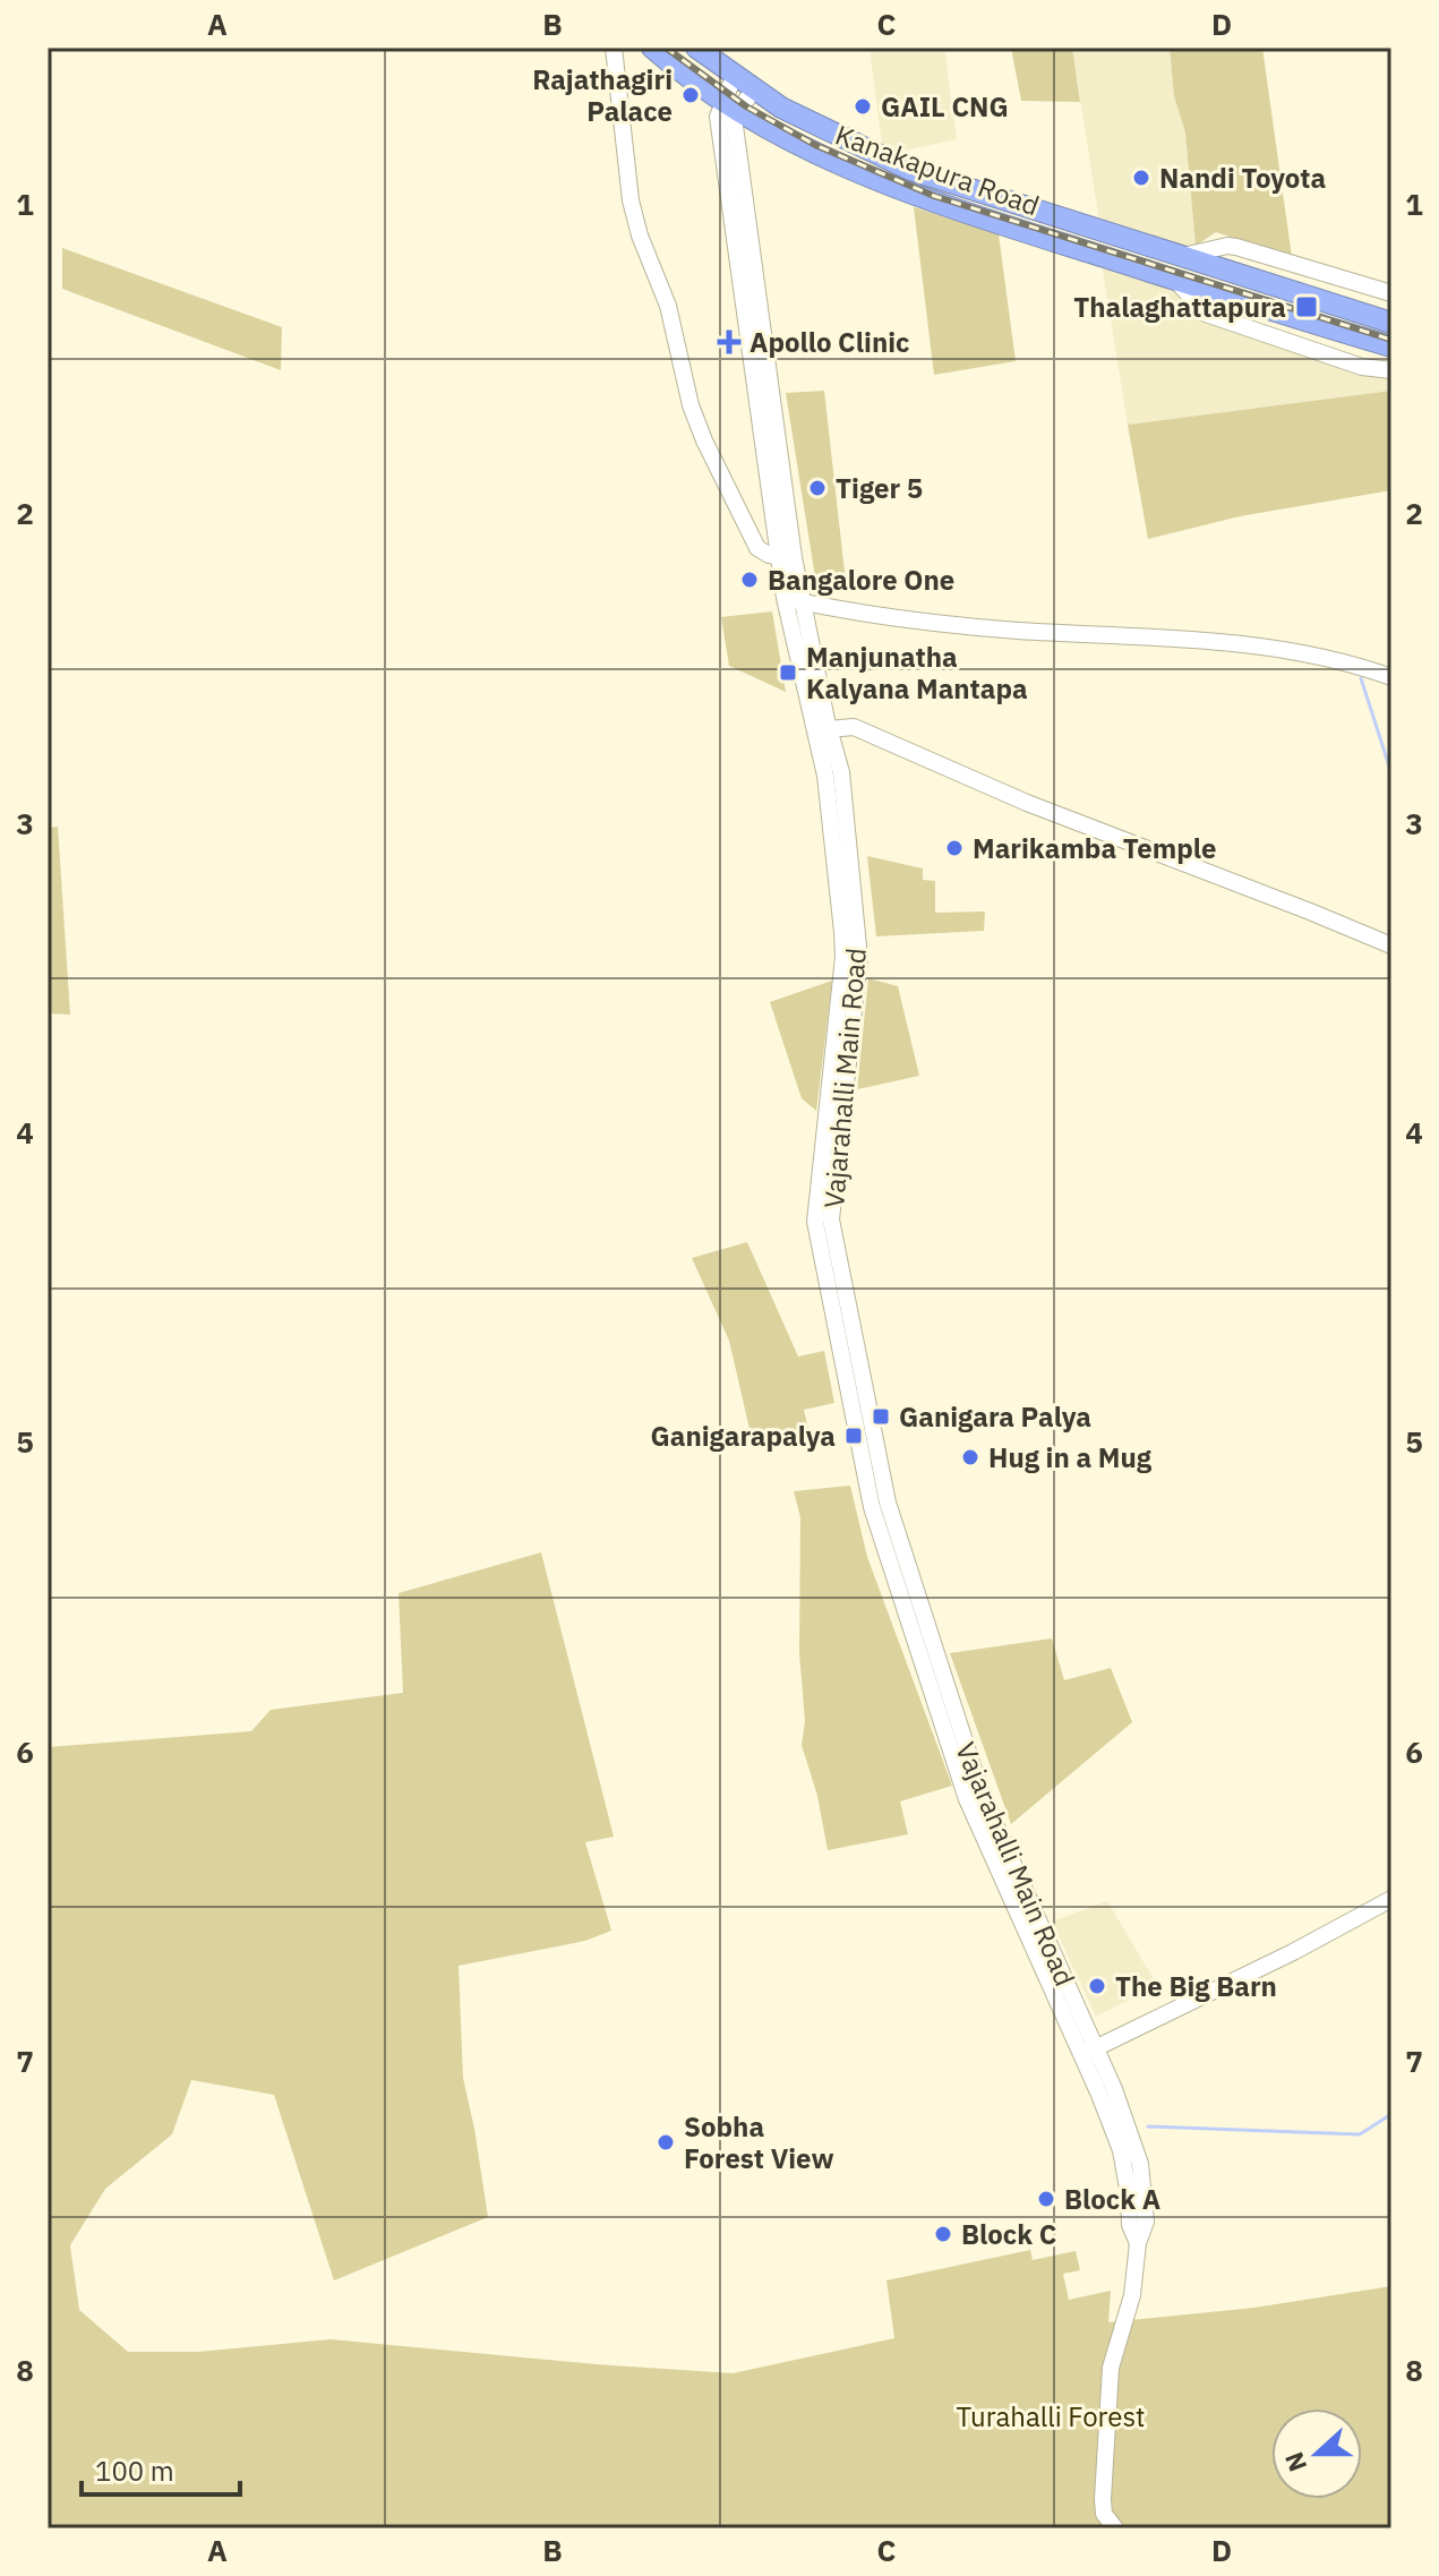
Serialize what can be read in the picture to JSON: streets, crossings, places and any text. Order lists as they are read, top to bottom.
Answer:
{
  "streets": {
    "highway": ["Kanakapura Road"],
    "main road": ["Vajarahalli Main Road"]
  },
  "crossings": [
    ["Kanakapura Road", "Vajarahalli Main Road"]
  ],
  "parks": ["Turahalli Forest"],
  "places": {
    "other": [
      "Rajathagiri Palace",
      "GAIL CNG",
      "Nandi Toyota",
      "Tiger 5",
      "Bangalore One",
      "Marikamba Temple",
      "Hug in a Mug",
      "The Big Barn",
      "Sobha Forest View",
      "Block A",
      "Block C"
    ],
    "transit": [
      "Thalaghattapura",
      "Manjunatha Kalyana Mantapa",
      "Ganigara Palya",
      "Ganigarapalya"
    ],
    "health": ["Apollo Clinic"]
  },
  "scale_bar": "100 m",
  "north": "left",
  "grid": {
    "columns": [
      "A",
      "B",
      "C",
      "D"
    ],
    "rows": [
      "1",
      "2",
      "3",
      "4",
      "5",
      "6",
      "7",
      "8"
    ]
  }
}
